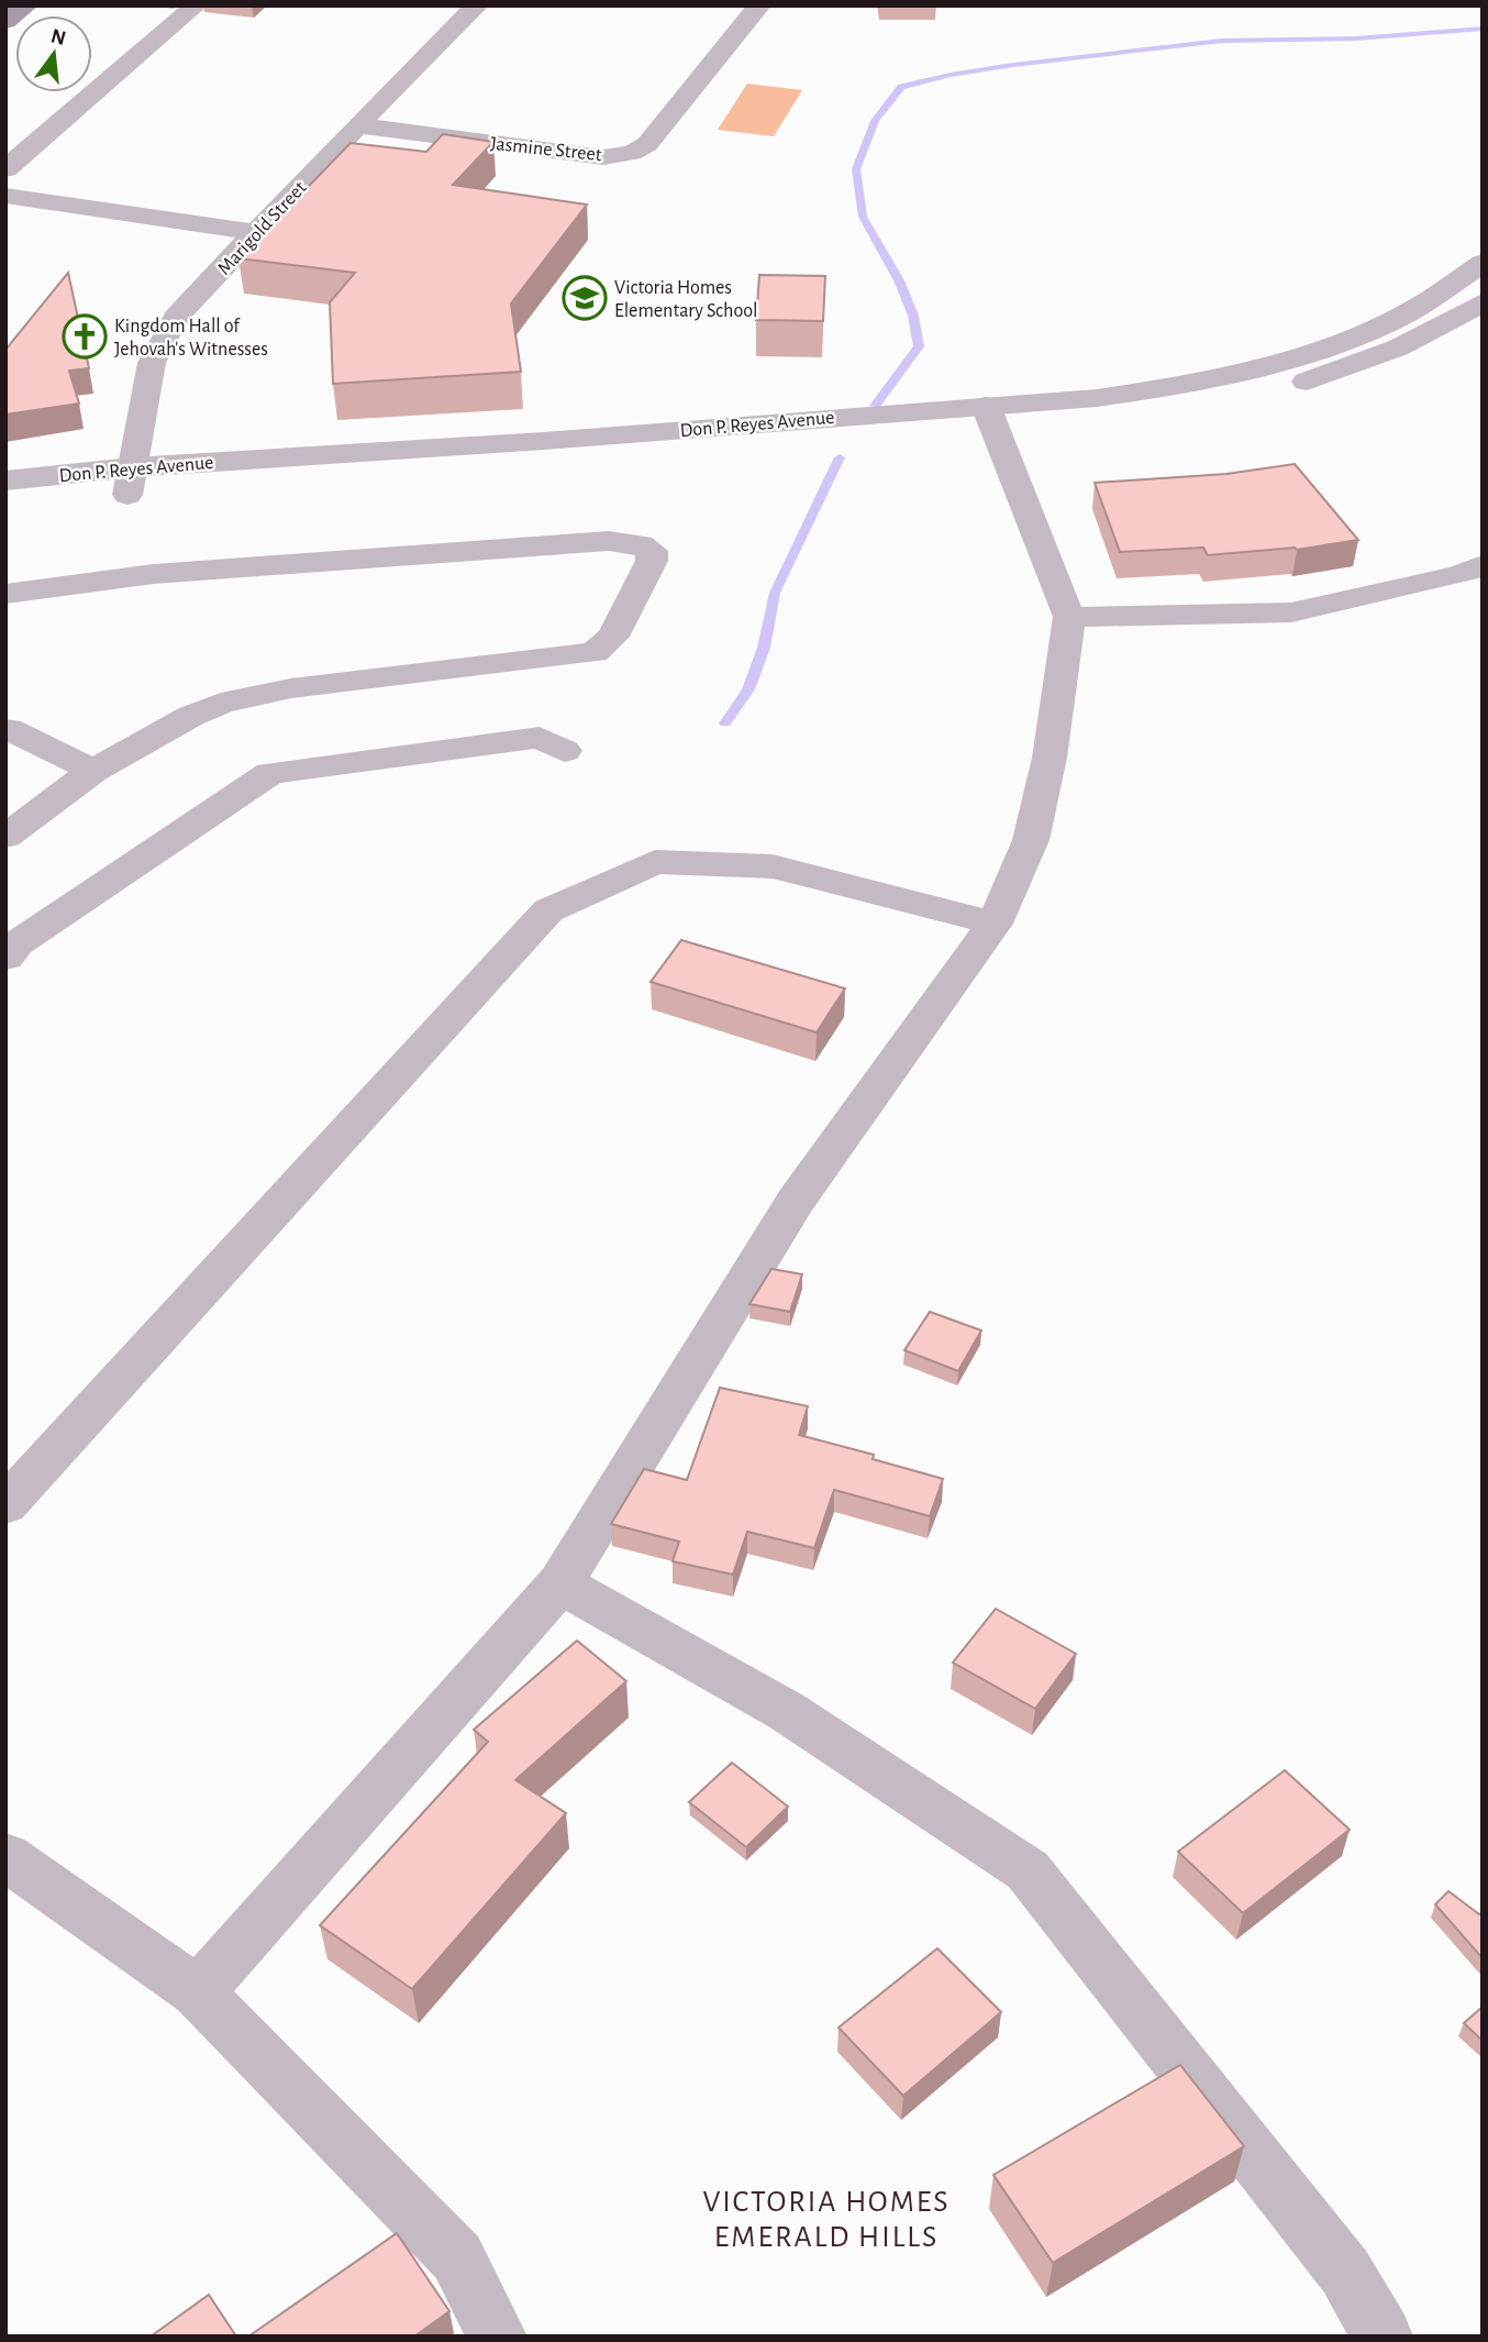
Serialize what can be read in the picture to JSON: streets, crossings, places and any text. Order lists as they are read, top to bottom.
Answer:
{
  "streets": {
    "street": ["Jasmine Street", "Marigold Street", "Don P. Reyes Avenue"]
  },
  "crossings": [
    ["Jasmine Street", "Marigold Street"],
    ["Marigold Street", "Don P. Reyes Avenue"]
  ],
  "districts": ["VICTORIA HOMES EMERALD HILLS"],
  "places": {
    "school or university": ["Victoria Homes Elementary School"],
    "church": ["Kingdom Hall of Jehovah's Witnesses"]
  },
  "north": "top"
}
